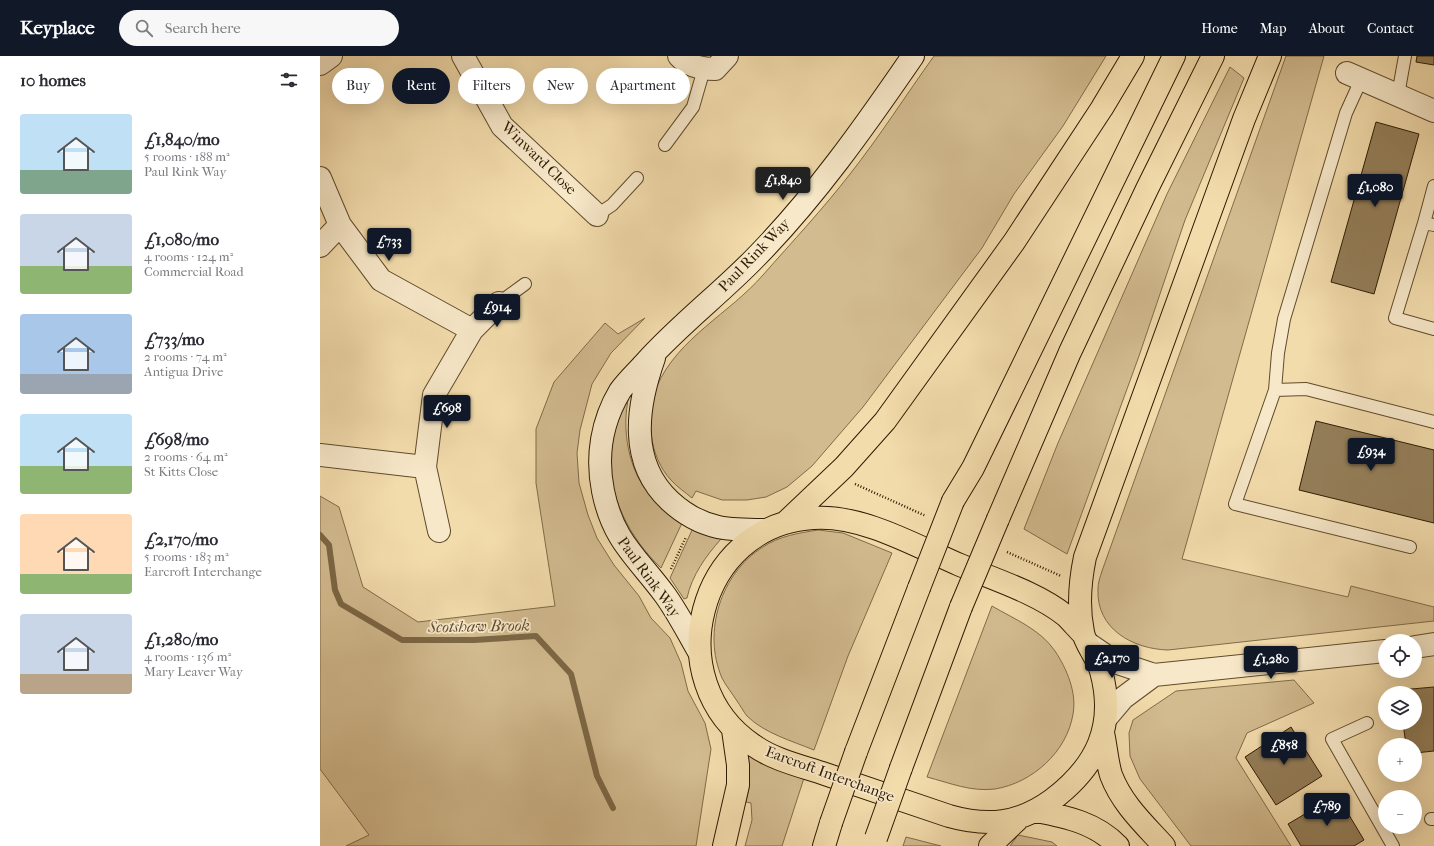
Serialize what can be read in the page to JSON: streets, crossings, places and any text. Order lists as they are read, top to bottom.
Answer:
{
  "streets": {
    "highway": ["Earcroft Interchange"],
    "street": ["Winward Close", "Paul Rink Way"]
  },
  "crossings": [
    ["Paul Rink Way", "Earcroft Interchange"]
  ],
  "water": ["Scotshaw Brook"],
  "page": {
    "header": "Keyplace",
    "search": "Search here",
    "nav": [
      "Home",
      "Map",
      "About",
      "Contact"
    ],
    "heading": "10 homes",
    "chip": [
      "Buy",
      "Rent",
      "Filters",
      "New",
      "Apartment"
    ],
    "list": [
      {
        "name": "£1,840/mo",
        "note": "5 rooms · 188 m² · Paul Rink Way"
      },
      {
        "name": "£1,080/mo",
        "note": "4 rooms · 124 m² · Commercial Road"
      },
      {
        "name": "£733/mo",
        "note": "2 rooms · 74 m² · Antigua Drive"
      },
      {
        "name": "£698/mo",
        "note": "2 rooms · 64 m² · St Kitts Close"
      },
      {
        "name": "£2,170/mo",
        "note": "5 rooms · 183 m² · Earcroft Interchange"
      },
      {
        "name": "£1,280/mo",
        "note": "4 rooms · 136 m² · Mary Leaver Way"
      }
    ],
    "price": [
      "£1,840",
      "£1,080",
      "£733",
      "£914",
      "£698",
      "£934",
      "£2,170",
      "£1,280",
      "£858",
      "£789"
    ],
    "map_buttons": ["+", "−"]
  }
}
